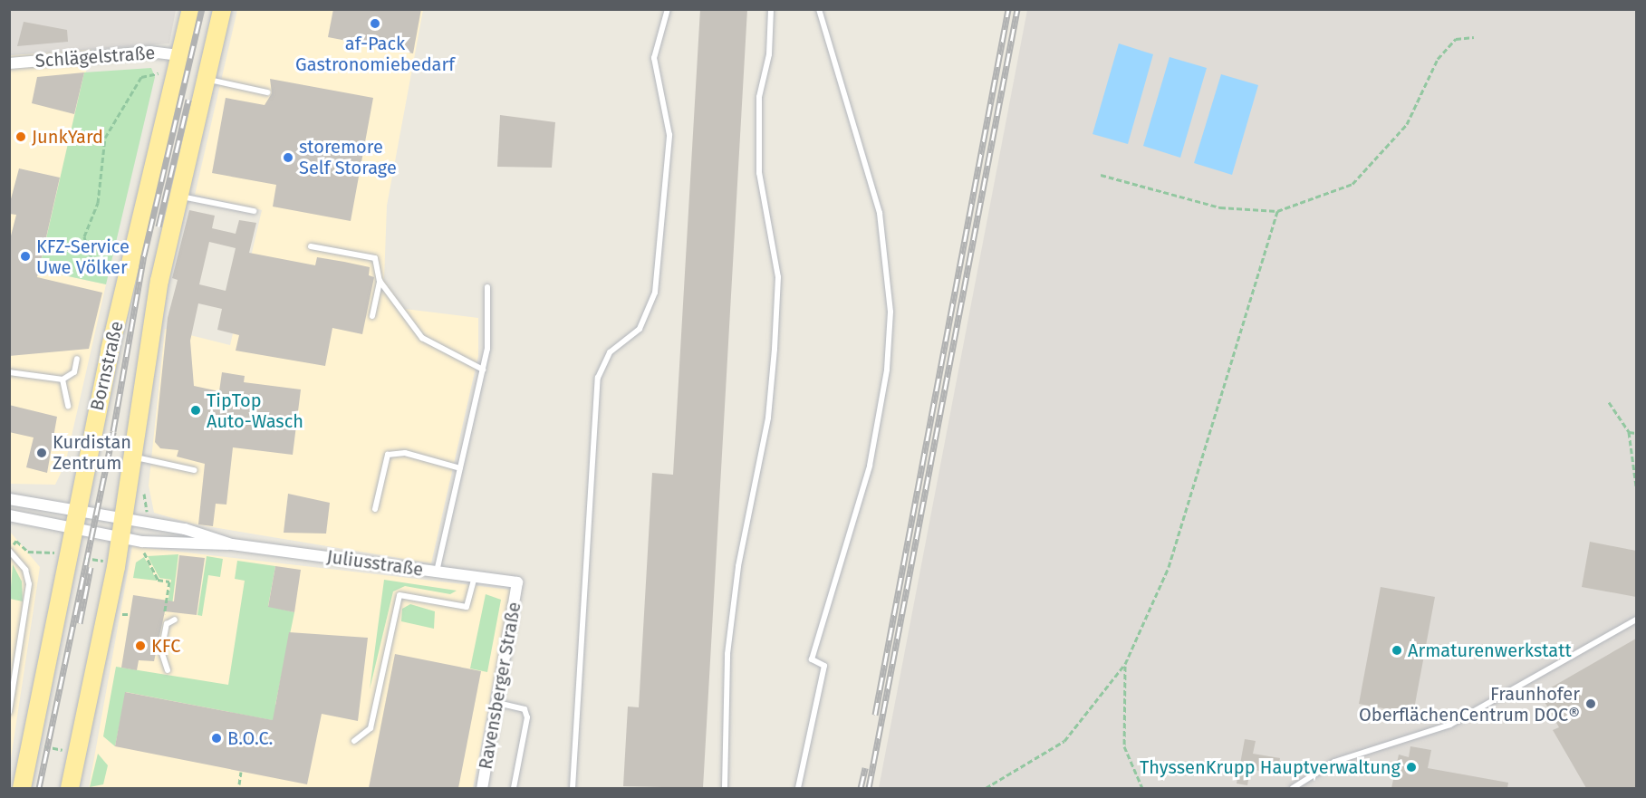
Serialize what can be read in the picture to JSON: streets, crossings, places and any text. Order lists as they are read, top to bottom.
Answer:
{
  "streets": {
    "main road": ["Bornstraße"],
    "street": ["Schlägelstraße", "Juliusstraße", "Ravensberger Straße"]
  },
  "crossings": [
    ["Schlägelstraße", "Bornstraße"],
    ["Bornstraße", "Juliusstraße"],
    ["Juliusstraße", "Ravensberger Straße"]
  ],
  "places": [
    "af-Pack Gastronomiebedarf",
    "JunkYard",
    "storemore Self Storage",
    "KFZ-Service Uwe Völker",
    "TipTop Auto-Wasch",
    "Kurdistan Zentrum",
    "KFC",
    "Armaturenwerkstatt",
    "Fraunhofer OberflächenCentrum DOC®",
    "B.O.C.",
    "ThyssenKrupp Hauptverwaltung"
  ]
}
